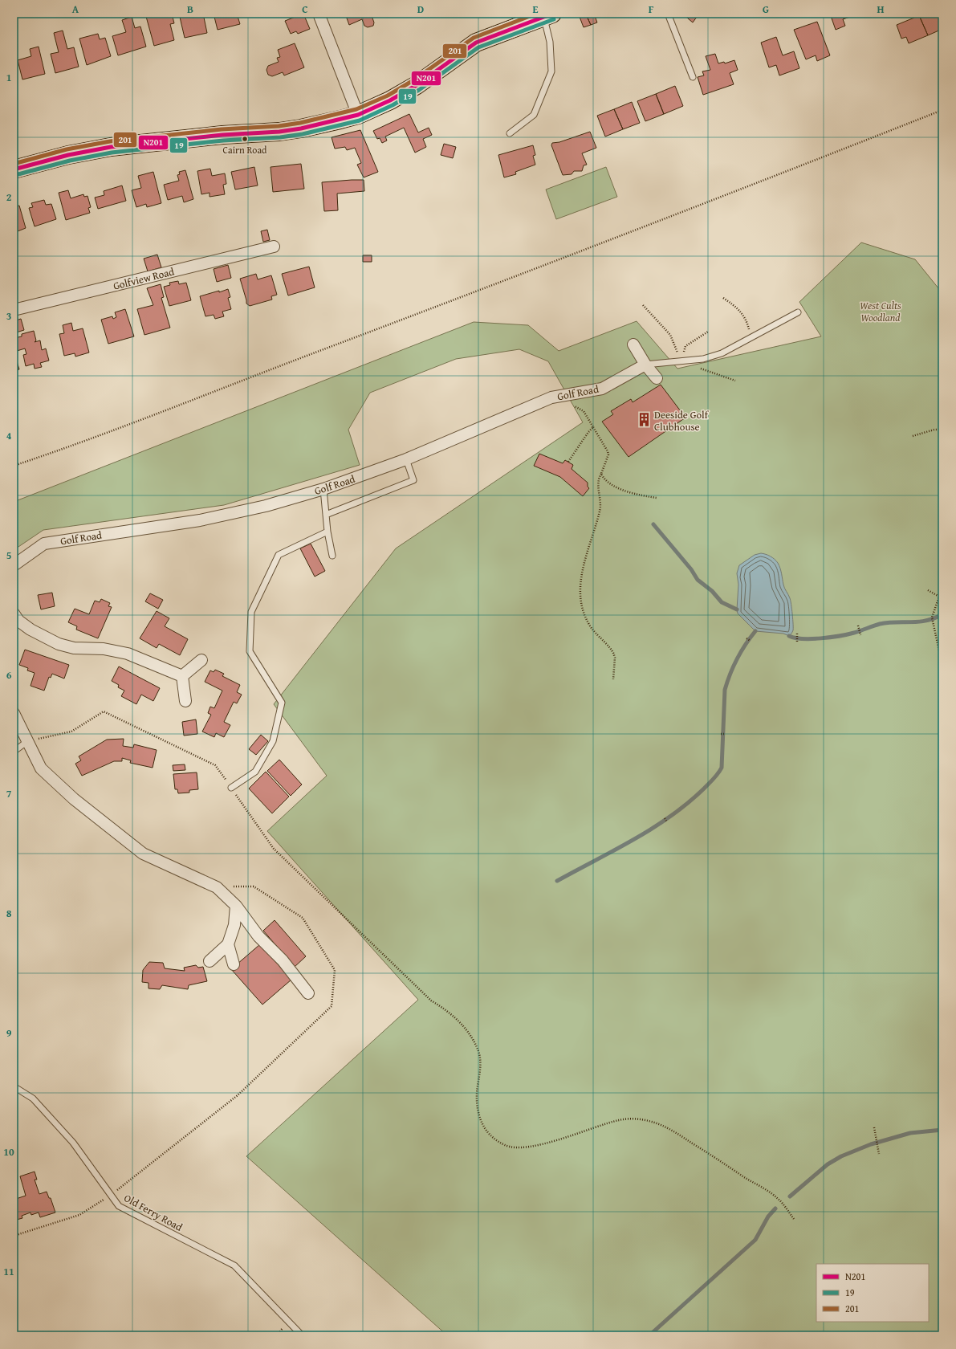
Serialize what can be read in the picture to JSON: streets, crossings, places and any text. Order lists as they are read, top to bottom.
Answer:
{
  "streets": {
    "street": ["Golfview Road", "Golf Road"],
    "lane": ["Old Ferry Road"]
  },
  "parks": ["West Cults Woodland"],
  "places": {
    "other": ["Cairn Road"],
    "building": ["Deeside Golf Clubhouse"]
  },
  "lines": ["transit line N201", "transit line 201", "transit line 19"],
  "legend": ["N201", "19", "201"],
  "grid": {
    "columns": [
      "A",
      "B",
      "C",
      "D",
      "E",
      "F",
      "G",
      "H"
    ],
    "rows": [
      "1",
      "2",
      "3",
      "4",
      "5",
      "6",
      "7",
      "8",
      "9",
      "10",
      "11"
    ]
  }
}
